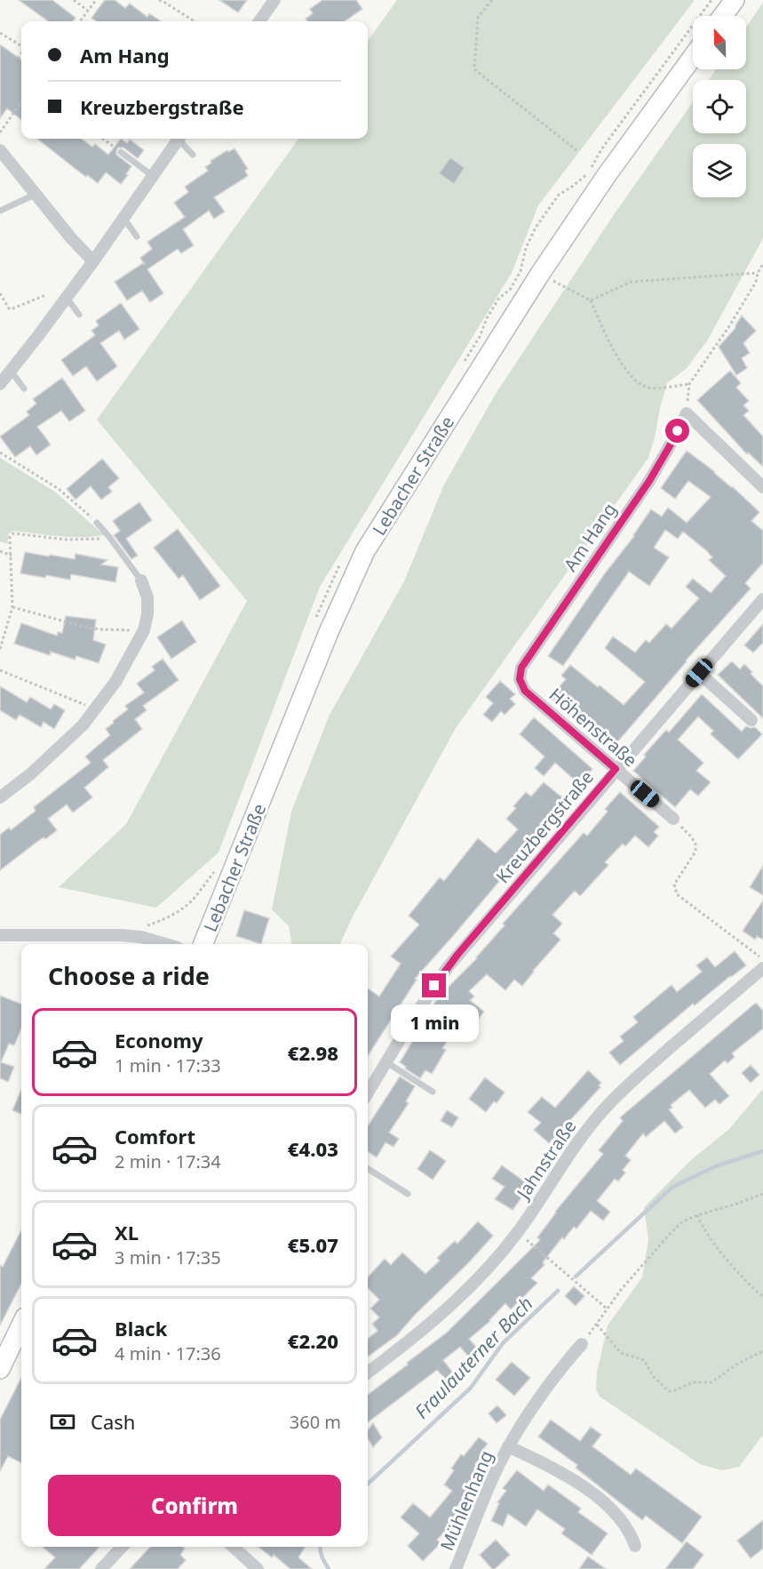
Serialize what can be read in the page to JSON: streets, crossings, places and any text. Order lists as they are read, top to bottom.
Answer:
{
  "streets": {
    "main road": ["Lebacher Straße"],
    "street": [
      "Am Hang",
      "Höhenstraße",
      "Kreuzbergstraße",
      "Jahnstraße",
      "Mühlenhang"
    ]
  },
  "crossings": [
    ["Am Hang", "Höhenstraße"],
    ["Höhenstraße", "Kreuzbergstraße"]
  ],
  "water": ["Fraulauterner Bach"],
  "north": "top",
  "page": {
    "banner": ["Am Hang", "Kreuzbergstraße"],
    "heading": "Choose a ride",
    "bubble": "1 min",
    "list": [
      {
        "name": "Economy",
        "note": "1 min · 17:33",
        "value": "€2.98"
      },
      {
        "name": "Comfort",
        "note": "2 min · 17:34",
        "value": "€4.03"
      },
      {
        "name": "XL",
        "note": "3 min · 17:35",
        "value": "€5.07"
      },
      {
        "name": "Black",
        "note": "4 min · 17:36",
        "value": "€2.20"
      }
    ],
    "pay": ["Cash", "360 m"],
    "buttons": "Confirm"
  }
}
